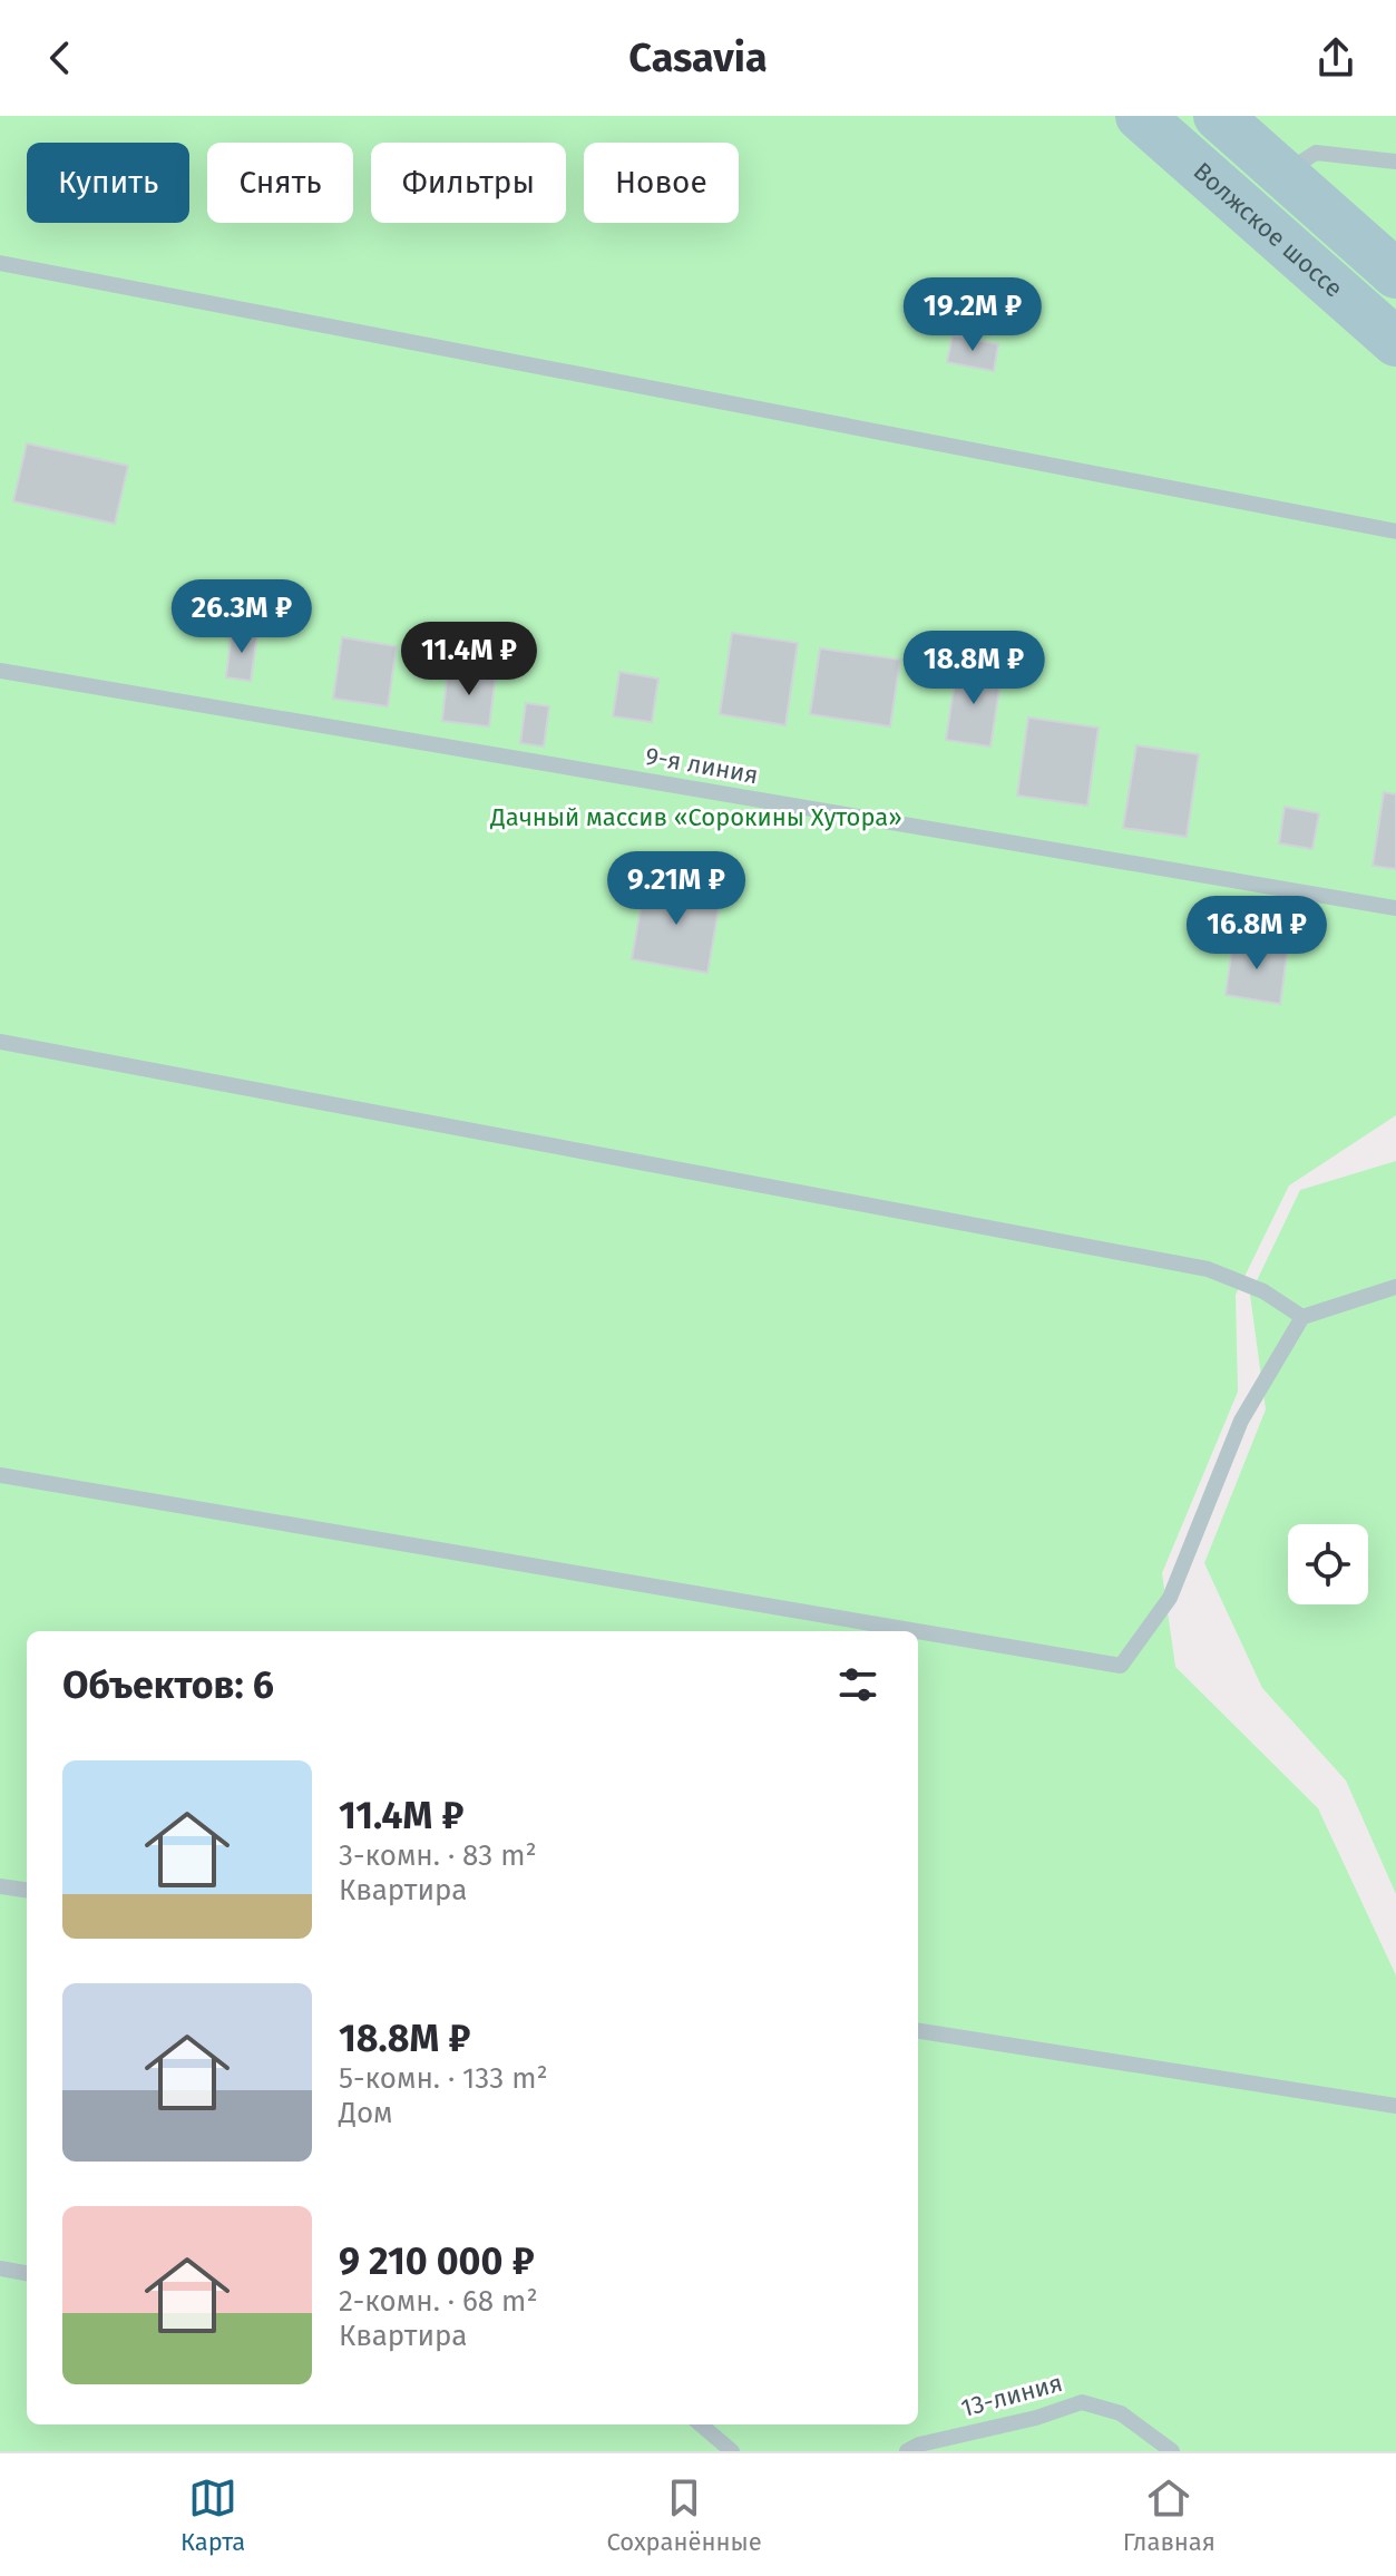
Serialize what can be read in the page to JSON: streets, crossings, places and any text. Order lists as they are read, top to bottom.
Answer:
{
  "streets": {
    "main road": ["Волжское шоссе"],
    "lane": ["9-я линия", "13-линия"]
  },
  "parks": ["Дачный массив «Сорокины Хутора»"],
  "page": {
    "header": "Casavia",
    "chip": [
      "Купить",
      "Снять",
      "Фильтры",
      "Новое"
    ],
    "price": [
      "19.2M ₽",
      "26.3M ₽",
      "11.4M ₽",
      "18.8M ₽",
      "9.21M ₽",
      "16.8M ₽"
    ],
    "heading": "Объектов: 6",
    "list": [
      {
        "name": "11.4M ₽",
        "note": "3-комн. · 83 m² · Квартира"
      },
      {
        "name": "18.8M ₽",
        "note": "5-комн. · 133 m² · Дом"
      },
      {
        "name": "9 210 000 ₽",
        "note": "2-комн. · 68 m² · Квартира"
      }
    ],
    "tabs": ["Карта", "Сохранённые", "Главная"]
  }
}
